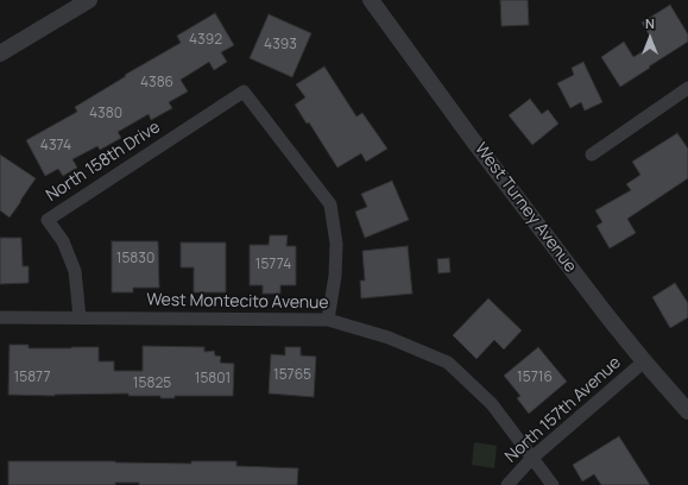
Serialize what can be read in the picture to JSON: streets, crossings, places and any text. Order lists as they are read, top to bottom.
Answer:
{
  "streets": {
    "street": [
      "North 158th Drive",
      "West Turney Avenue",
      "West Montecito Avenue",
      "North 157th Avenue"
    ]
  },
  "crossings": [
    ["North 158th Drive", "West Montecito Avenue"],
    ["West Turney Avenue", "North 157th Avenue"],
    ["West Montecito Avenue", "North 157th Avenue"]
  ],
  "house_numbers": [
    "4392",
    "4393",
    "4386",
    "4380",
    "4374",
    "15830",
    "15774",
    "15765",
    "15877",
    "15716",
    "15801",
    "15825"
  ],
  "north": "top"
}
